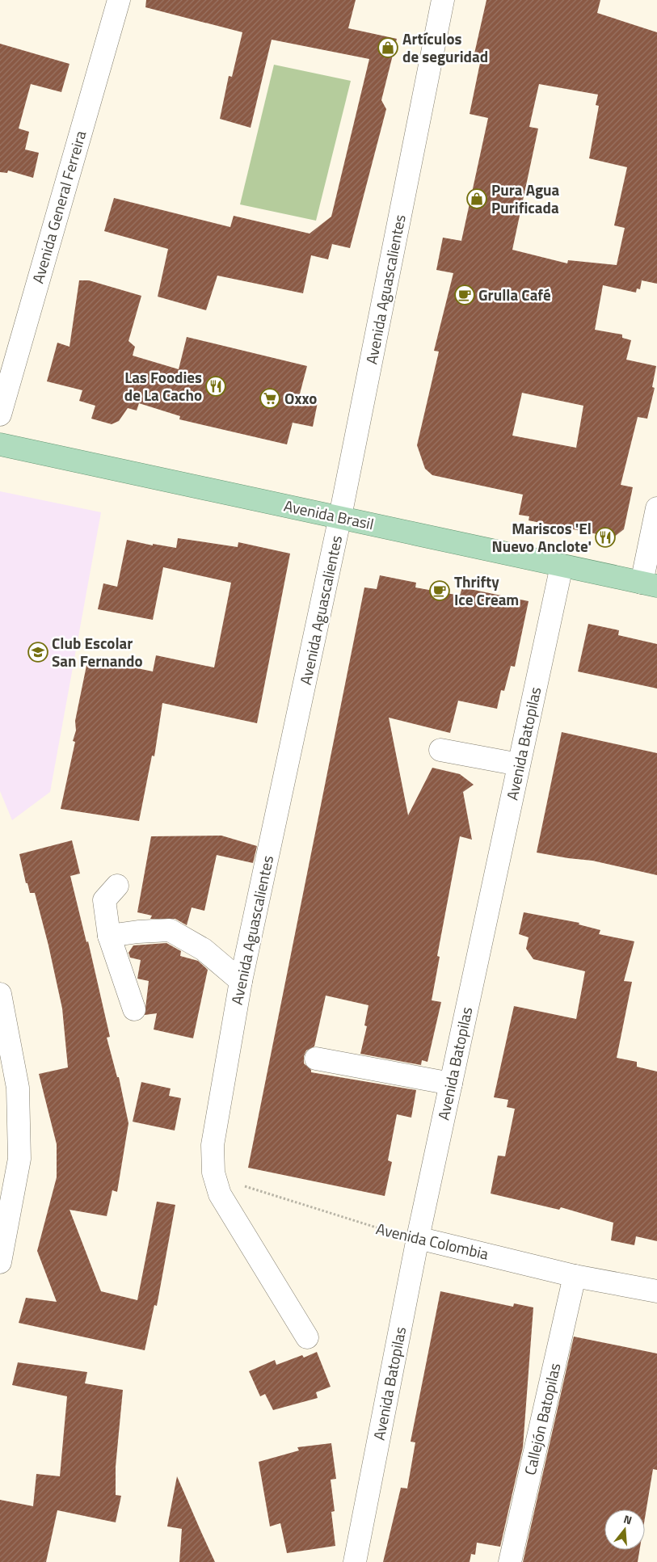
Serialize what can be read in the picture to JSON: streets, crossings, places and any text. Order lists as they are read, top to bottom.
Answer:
{
  "streets": {
    "main road": ["Avenida Brasil"],
    "street": [
      "Avenida General Ferreira",
      "Avenida Aguascalientes",
      "Avenida Batopilas",
      "Avenida Colombia",
      "Callejón Batopilas"
    ]
  },
  "crossings": [
    ["Avenida Aguascalientes", "Avenida Brasil"],
    ["Avenida Aguascalientes", "Avenida Colombia"],
    ["Avenida Brasil", "Avenida Batopilas"],
    ["Avenida Batopilas", "Avenida Colombia"],
    ["Avenida Colombia", "Callejón Batopilas"]
  ],
  "places": {
    "shop": ["Artículos de seguridad", "Pura Agua Purificada"],
    "cafe": ["Grulla Café", "Thrifty Ice Cream"],
    "restaurant": ["Las Foodies de La Cacho", "Mariscos 'El Nuevo Anclote'"],
    "supermarket": ["Oxxo"],
    "school or university": ["Club Escolar San Fernando"]
  },
  "north": "top"
}
